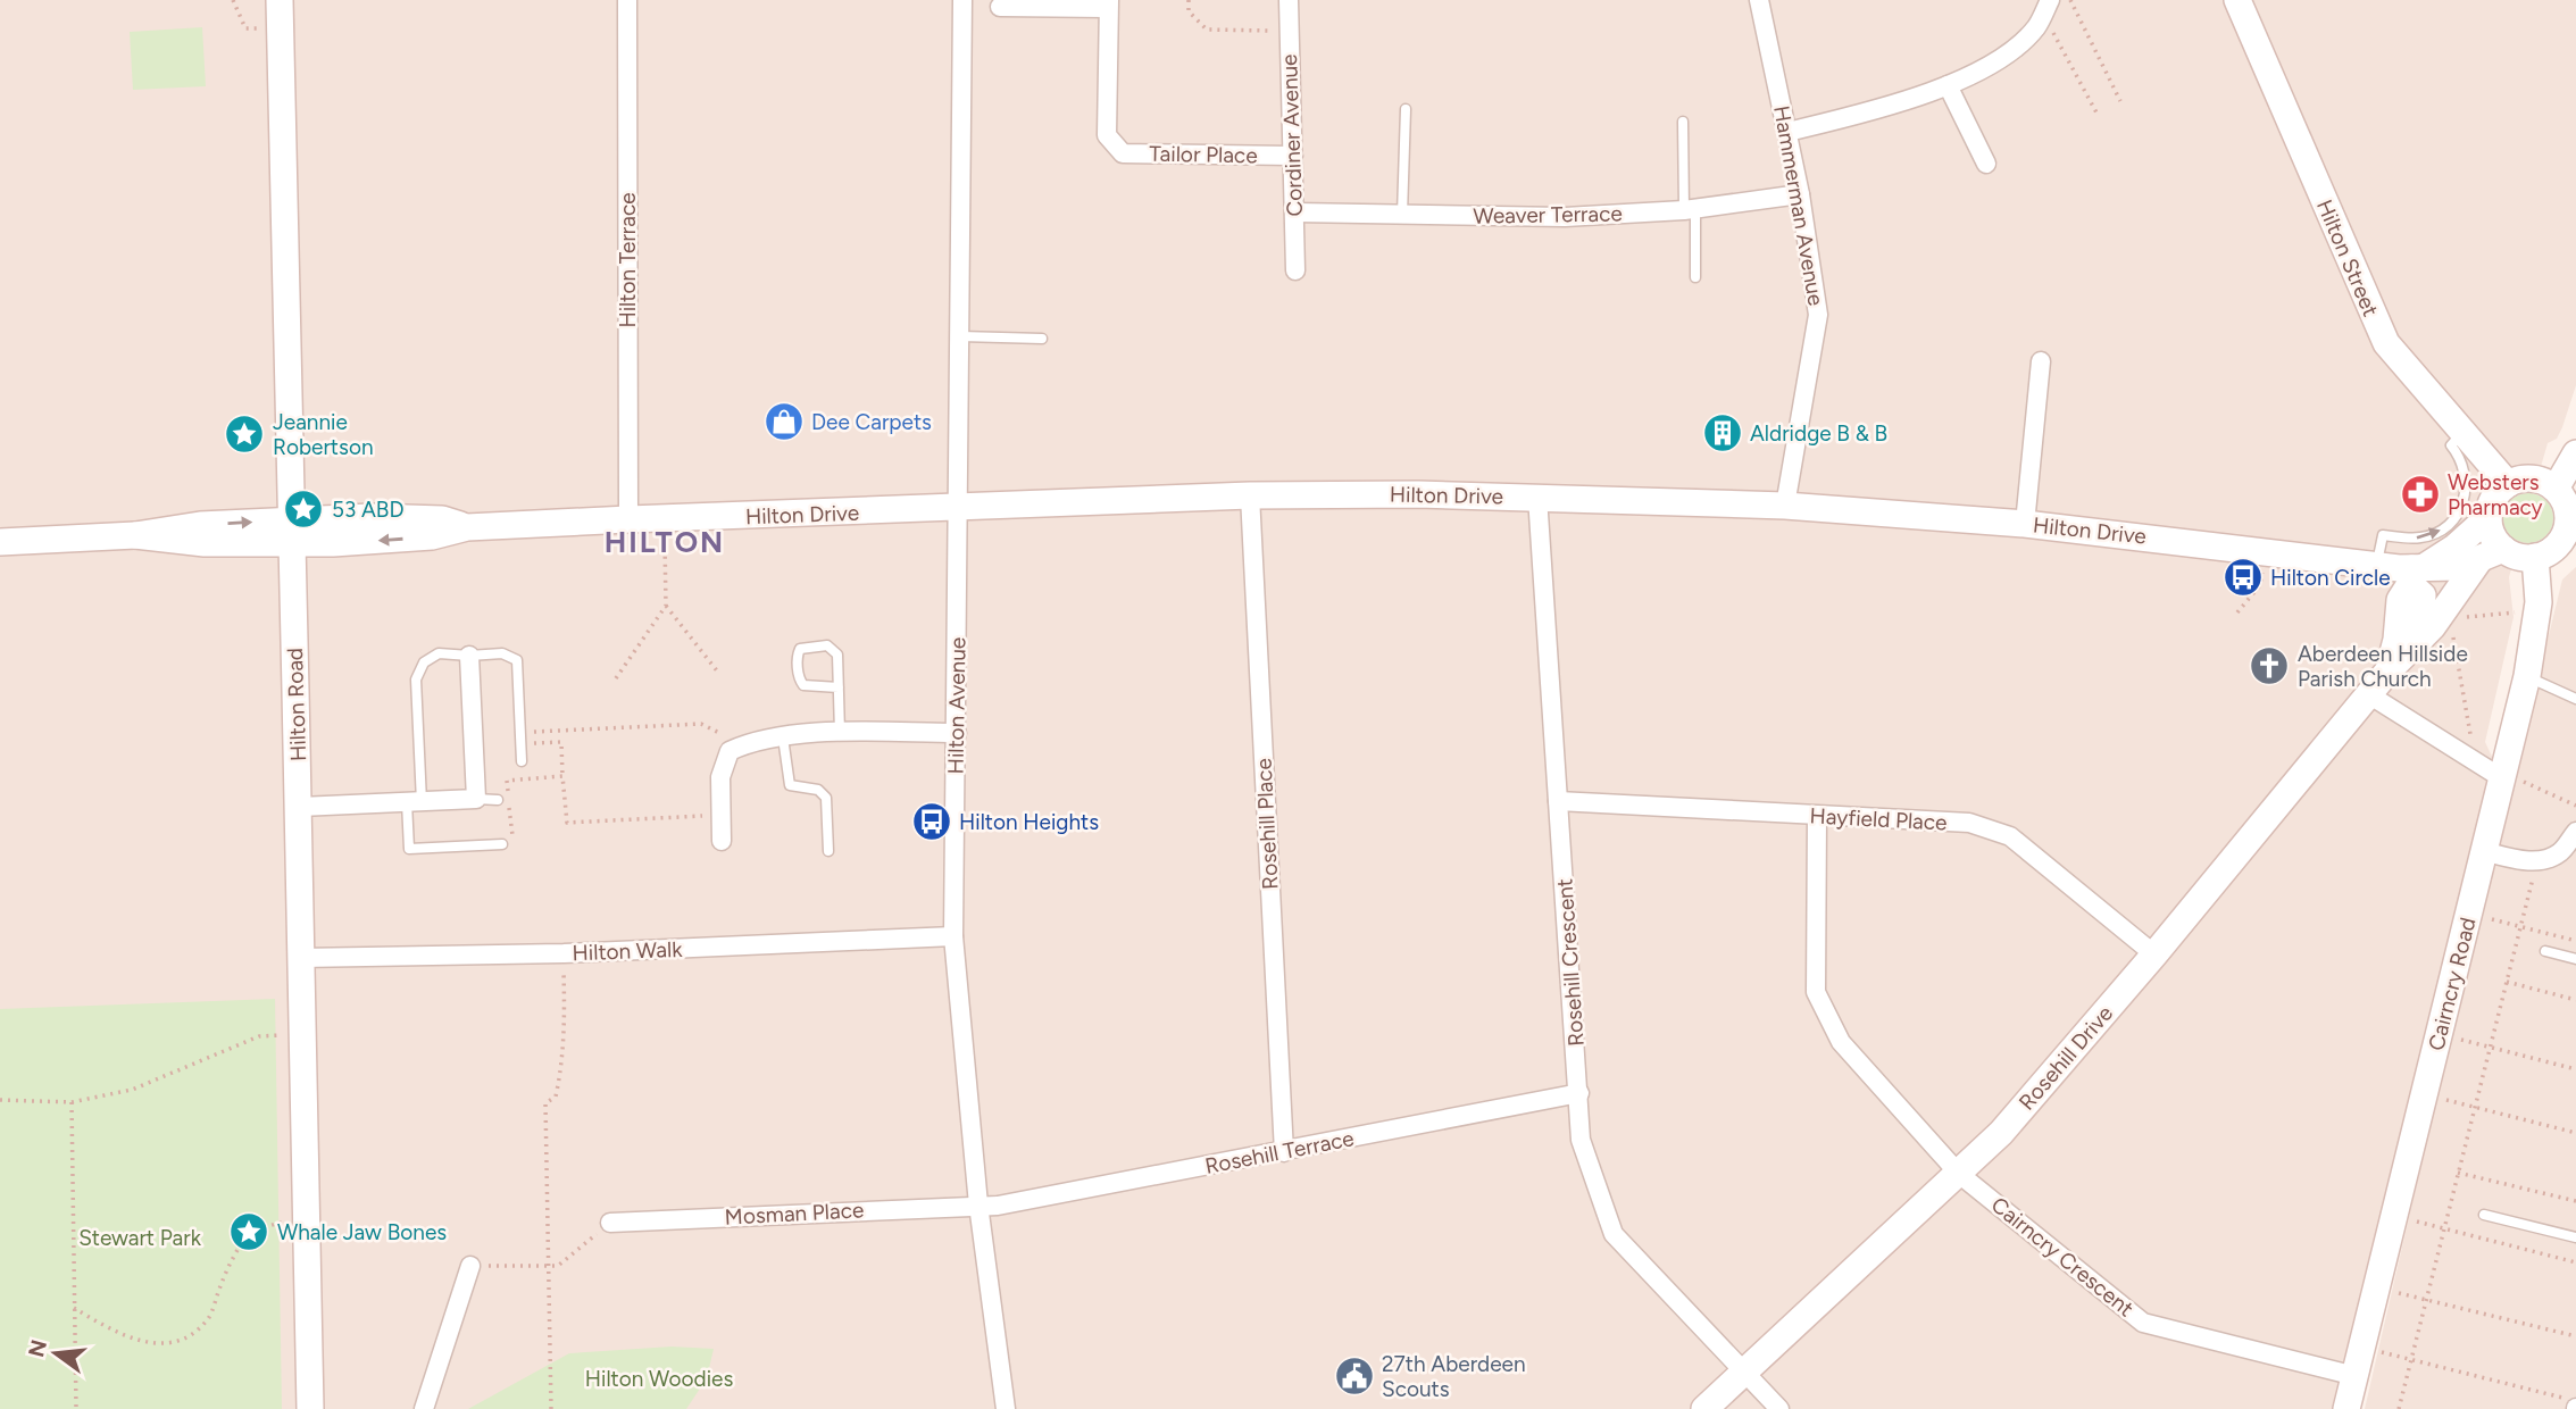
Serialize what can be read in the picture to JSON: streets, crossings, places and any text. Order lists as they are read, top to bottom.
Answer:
{
  "streets": {
    "street": [
      "Cordiner Avenue",
      "Tailor Place",
      "Hammerman Avenue",
      "Weaver Terrace",
      "Hilton Street",
      "Hilton Terrace",
      "Hilton Drive",
      "Hilton Road",
      "Hilton Avenue",
      "Hayfield Place",
      "Rosehill Place",
      "Hilton Walk",
      "Rosehill Crescent",
      "Cairncry Road",
      "Rosehill Drive",
      "Rosehill Terrace",
      "Mosman Place",
      "Cairncry Crescent"
    ]
  },
  "crossings": [
    ["Cordiner Avenue", "Tailor Place"],
    ["Cordiner Avenue", "Weaver Terrace"],
    ["Hammerman Avenue", "Weaver Terrace"],
    ["Hammerman Avenue", "Hilton Drive"],
    ["Hilton Street", "Hilton Drive"],
    ["Hilton Street", "Cairncry Road"],
    ["Hilton Terrace", "Hilton Drive"],
    ["Hilton Drive", "Hilton Road"],
    ["Hilton Drive", "Hilton Avenue"],
    ["Hilton Drive", "Rosehill Place"],
    ["Hilton Drive", "Rosehill Crescent"],
    ["Hilton Drive", "Cairncry Road"],
    ["Hilton Drive", "Rosehill Drive"],
    ["Hilton Road", "Hilton Walk"],
    ["Hilton Avenue", "Hilton Walk"],
    ["Hilton Avenue", "Rosehill Terrace"],
    ["Hilton Avenue", "Mosman Place"],
    ["Hayfield Place", "Rosehill Crescent"],
    ["Hayfield Place", "Rosehill Drive"],
    ["Hayfield Place", "Cairncry Crescent"],
    ["Rosehill Place", "Rosehill Terrace"],
    ["Rosehill Crescent", "Rosehill Drive"],
    ["Rosehill Crescent", "Rosehill Terrace"],
    ["Cairncry Road", "Cairncry Crescent"],
    ["Rosehill Drive", "Cairncry Crescent"],
    ["Rosehill Terrace", "Mosman Place"]
  ],
  "districts": ["HILTON"],
  "parks": ["Stewart Park", "Hilton Woodies"],
  "places": {
    "shop": ["Dee Carpets"],
    "building": ["Aldridge B & B"],
    "place": ["Jeannie Robertson", "53 ABD", "Whale Jaw Bones"],
    "pharmacy": ["Websters Pharmacy"],
    "bus stop": ["Hilton Circle", "Hilton Heights"],
    "church": ["Aberdeen Hillside Parish Church"],
    "public building": ["27th Aberdeen Scouts"]
  },
  "north": "left"
}
